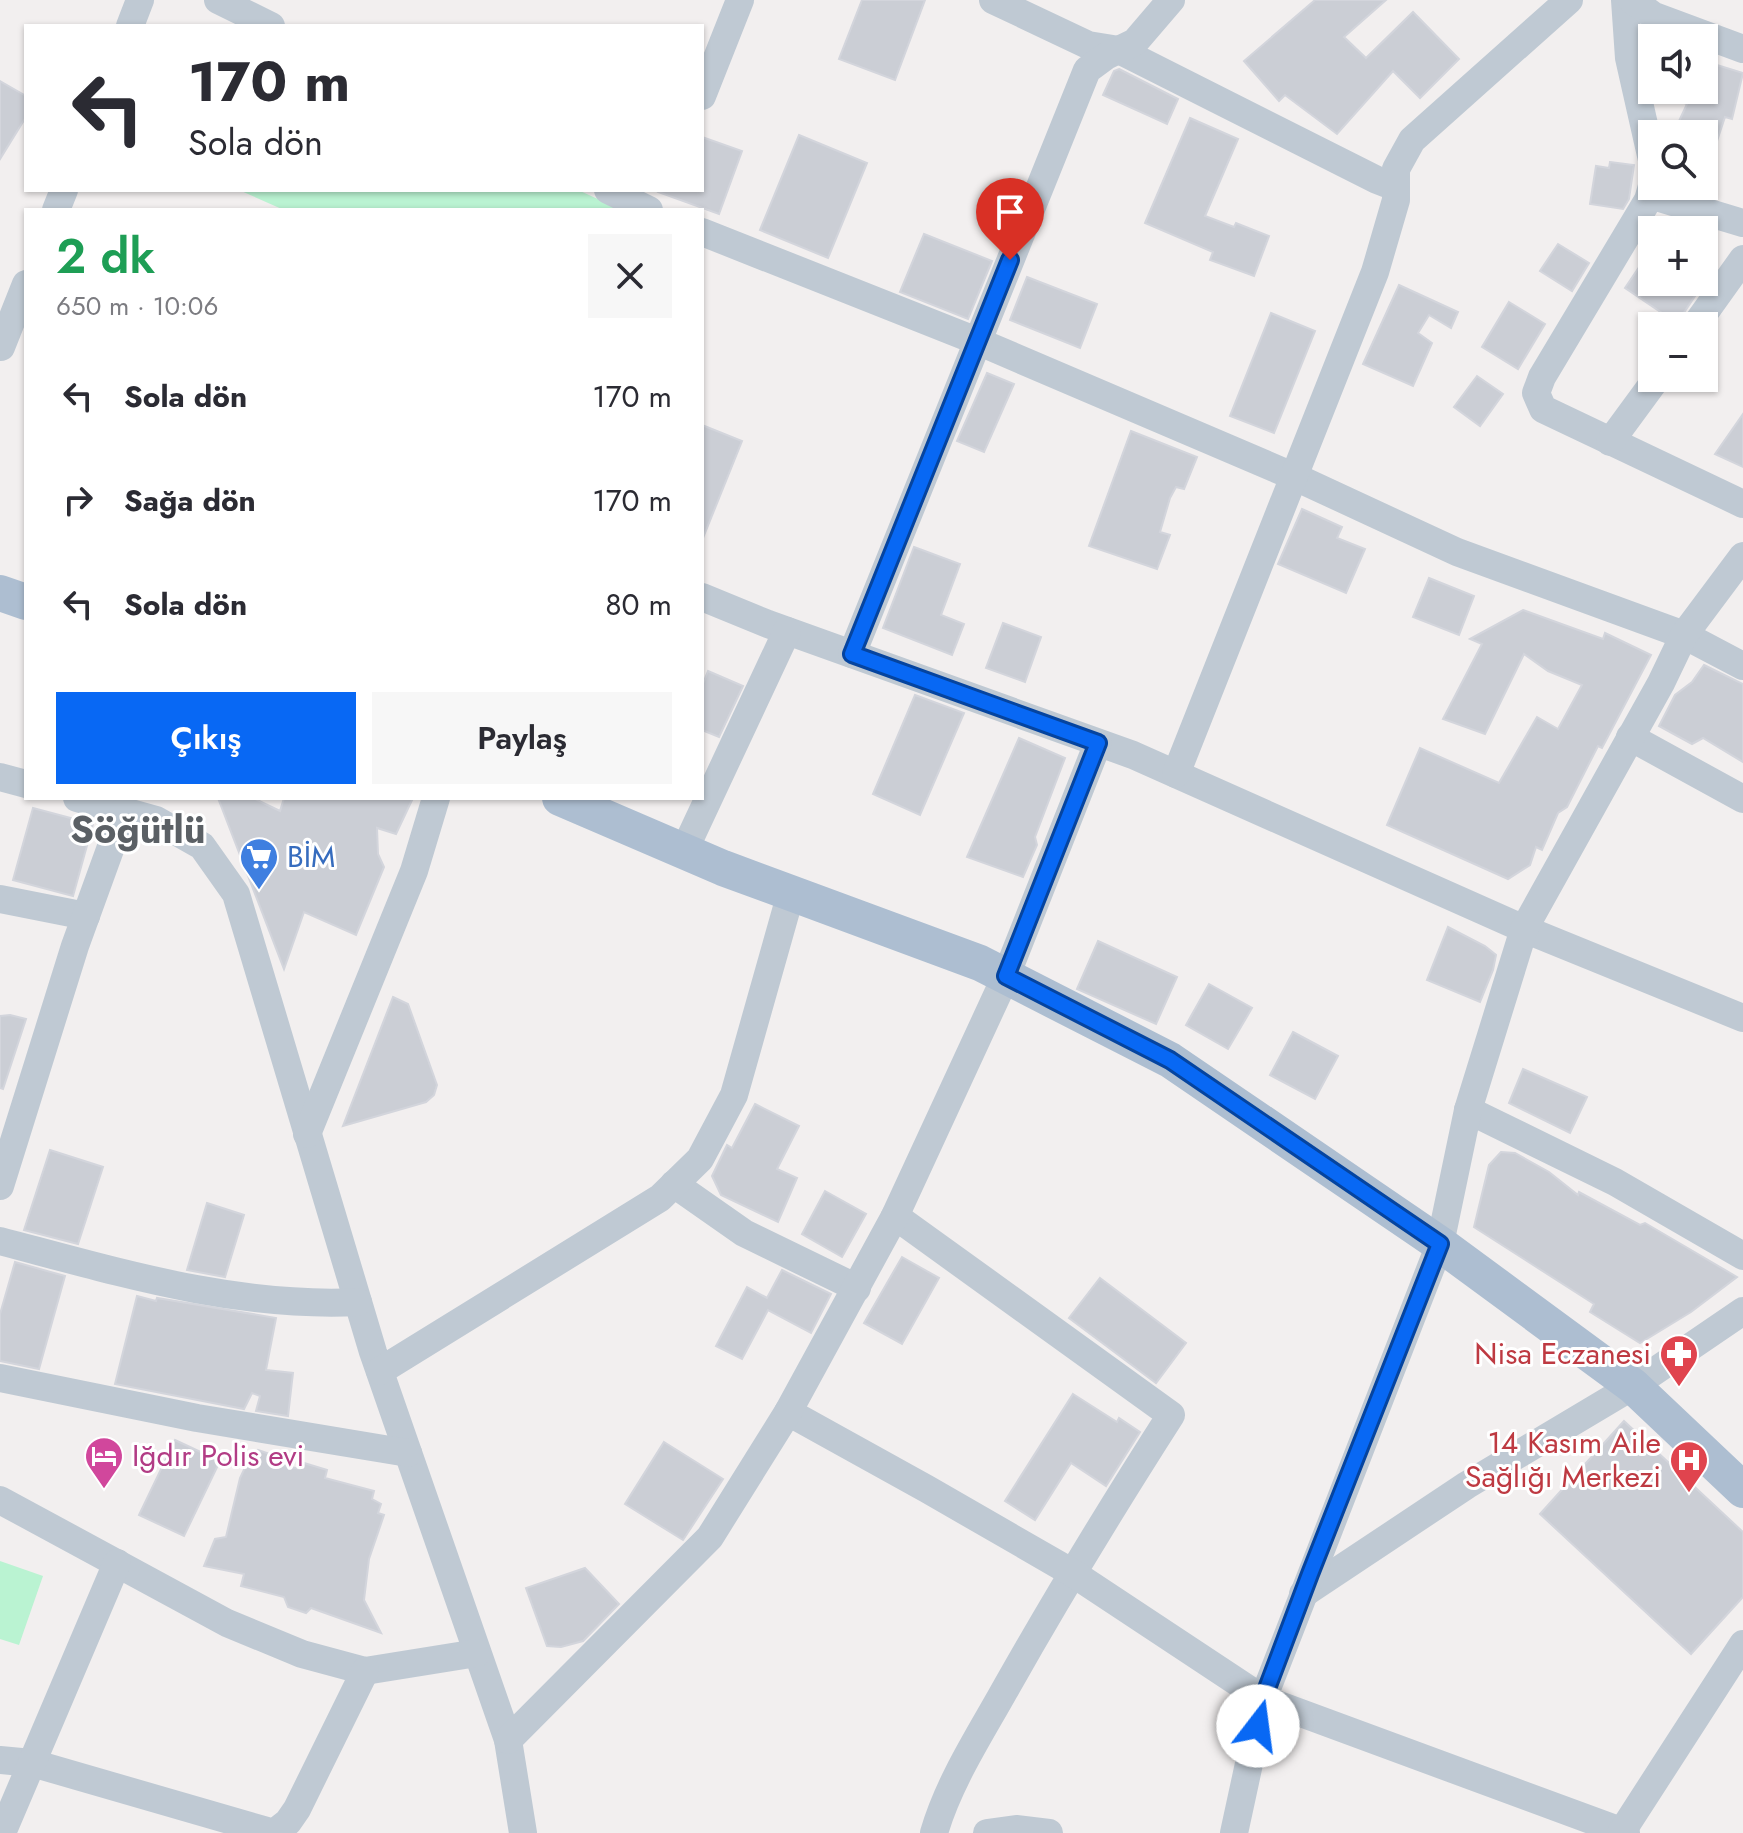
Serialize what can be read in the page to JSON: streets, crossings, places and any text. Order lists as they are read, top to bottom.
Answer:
{
  "districts": ["Söğütlü"],
  "places": {
    "supermarket": ["BİM"],
    "pharmacy": ["Nisa Eczanesi"],
    "hotel": ["Iğdır Polis evi"],
    "hospital": ["14 Kasım Aile Sağlığı Merkezi"]
  },
  "page": {
    "map_buttons": ["+", "−"],
    "turn": ["170 m", "Sola dön"],
    "heading": ["2 dk", "650 m · 10:06"],
    "list": [
      {
        "name": "Sola dön",
        "value": "170 m"
      },
      {
        "name": "Sağa dön",
        "value": "170 m"
      },
      {
        "name": "Sola dön",
        "value": "80 m"
      }
    ],
    "buttons": ["Çıkış", "Paylaş"]
  }
}
